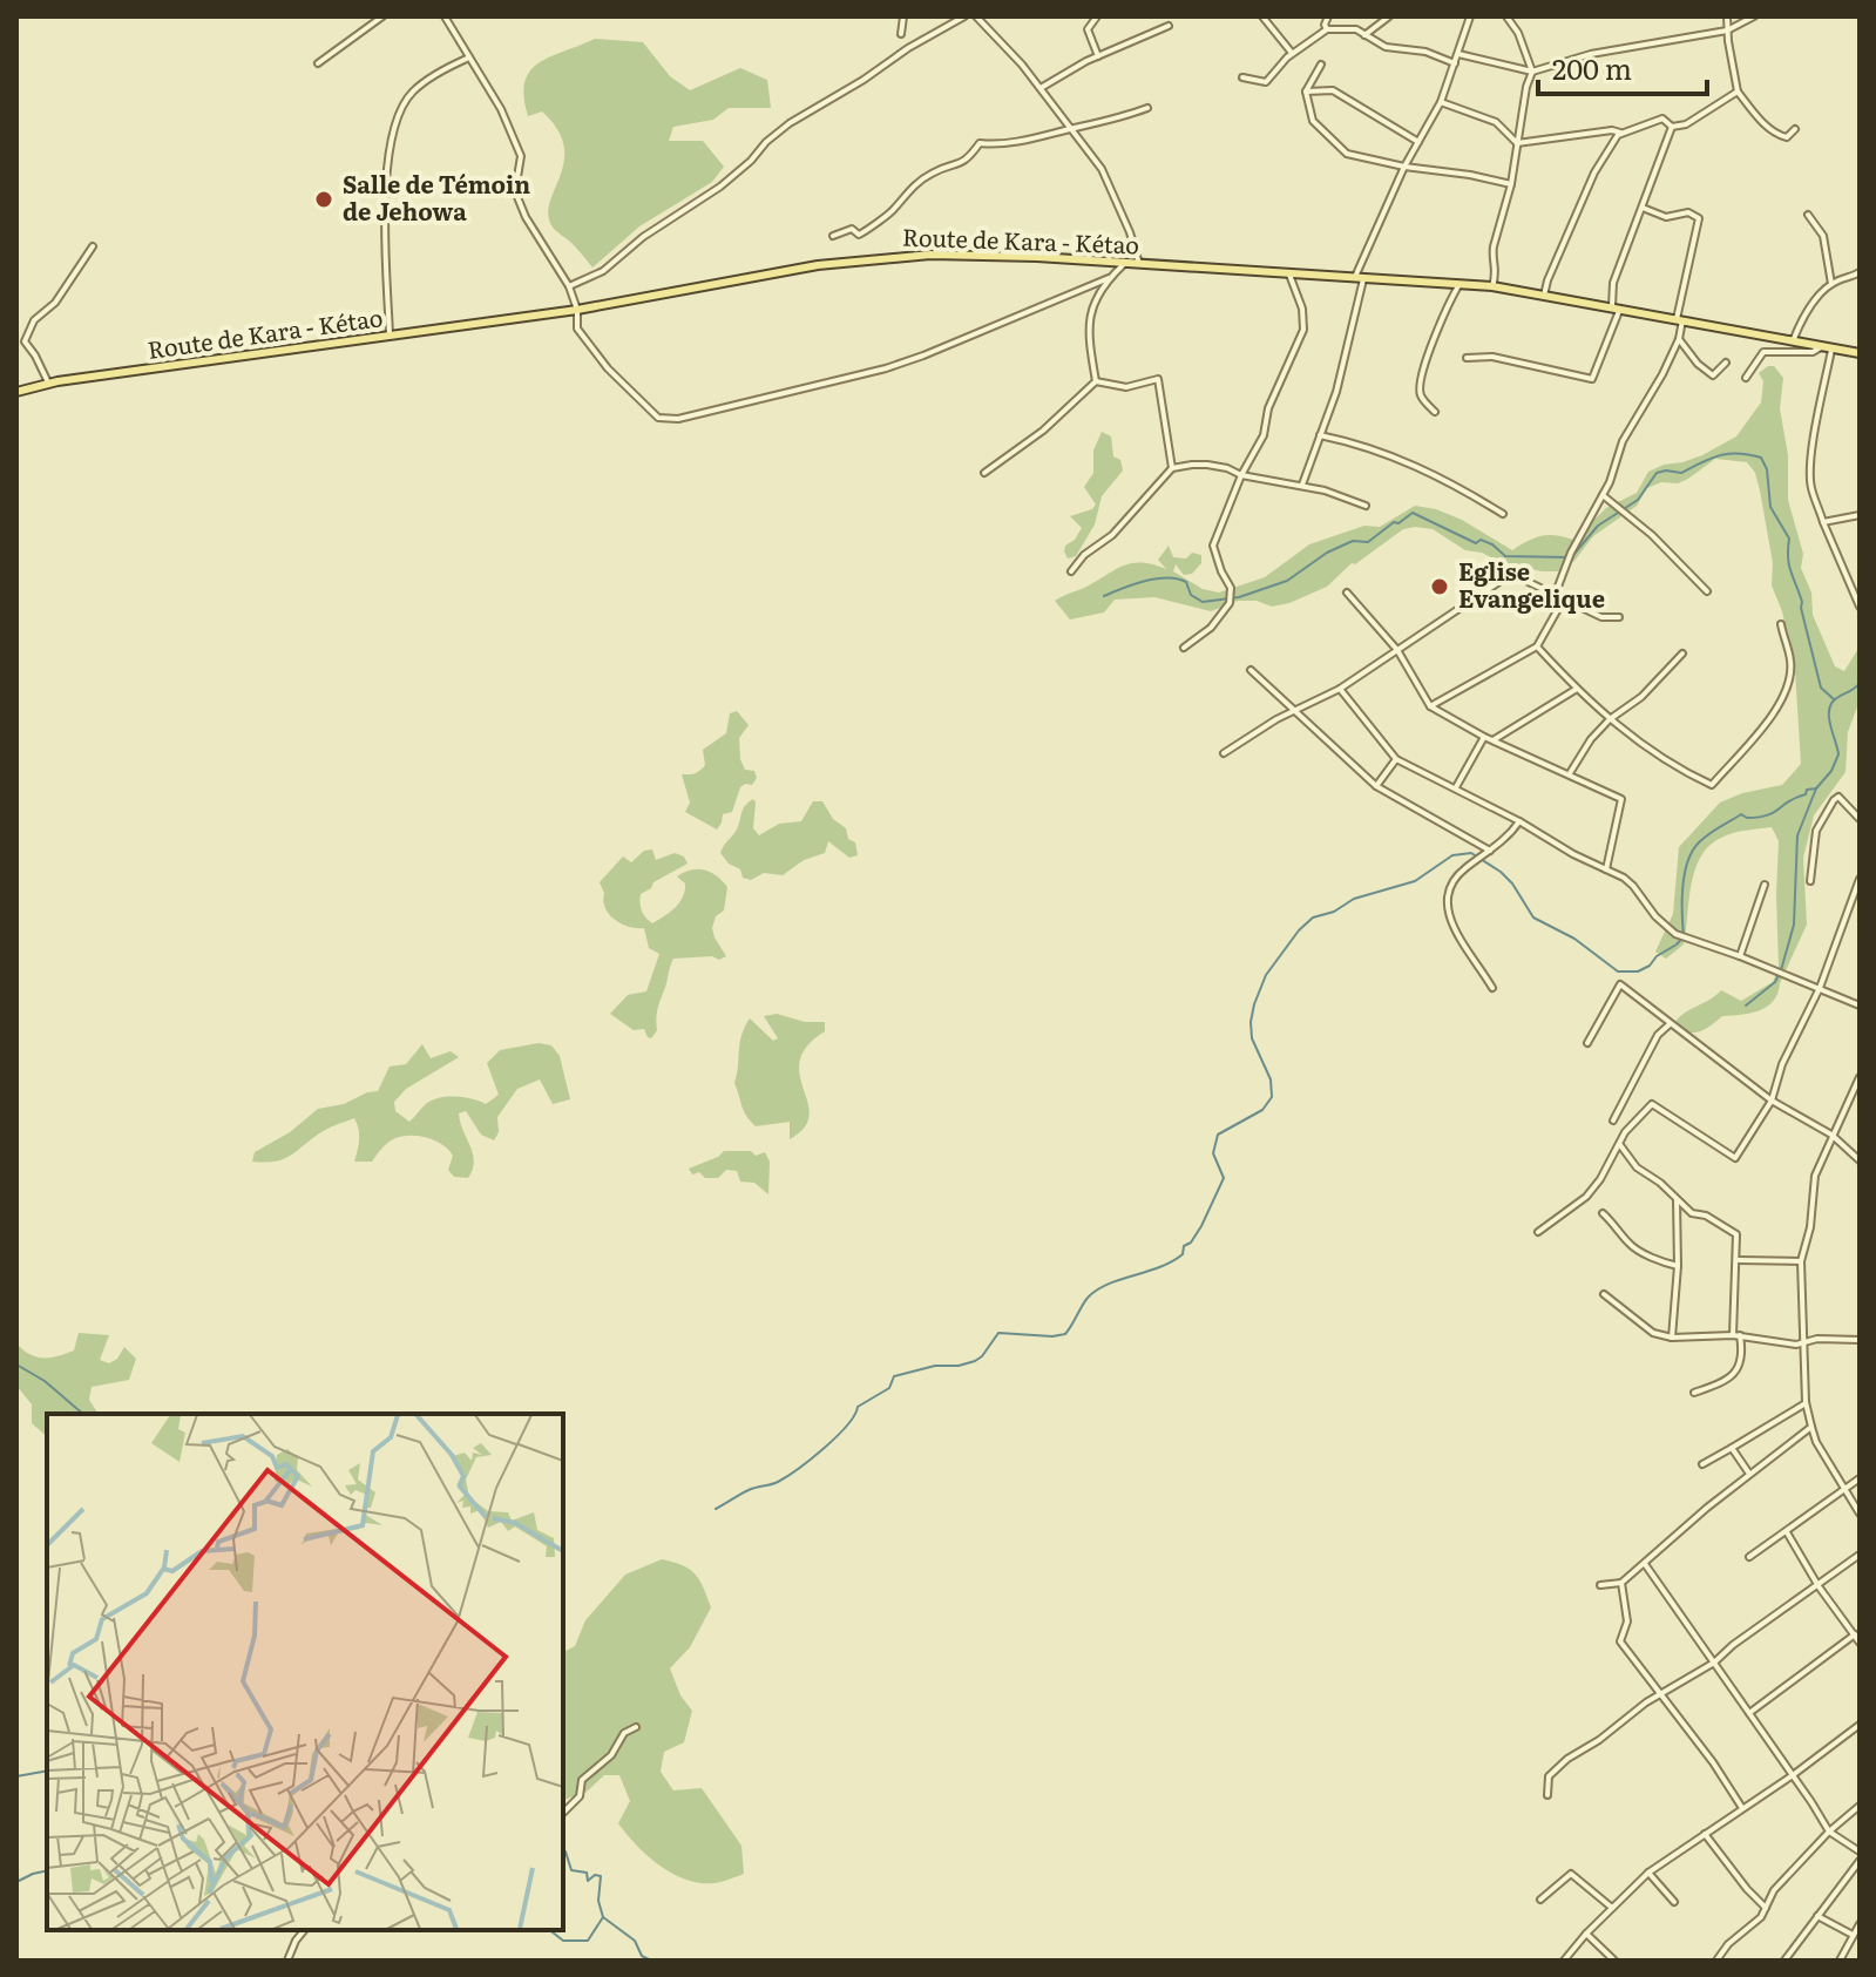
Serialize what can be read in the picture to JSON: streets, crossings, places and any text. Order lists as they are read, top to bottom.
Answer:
{
  "streets": {
    "main road": ["Route de Kara - Kétao"]
  },
  "places": ["Salle de Témoin de Jehowa", "Eglise Evangelique"],
  "scale_bar": "200 m"
}
